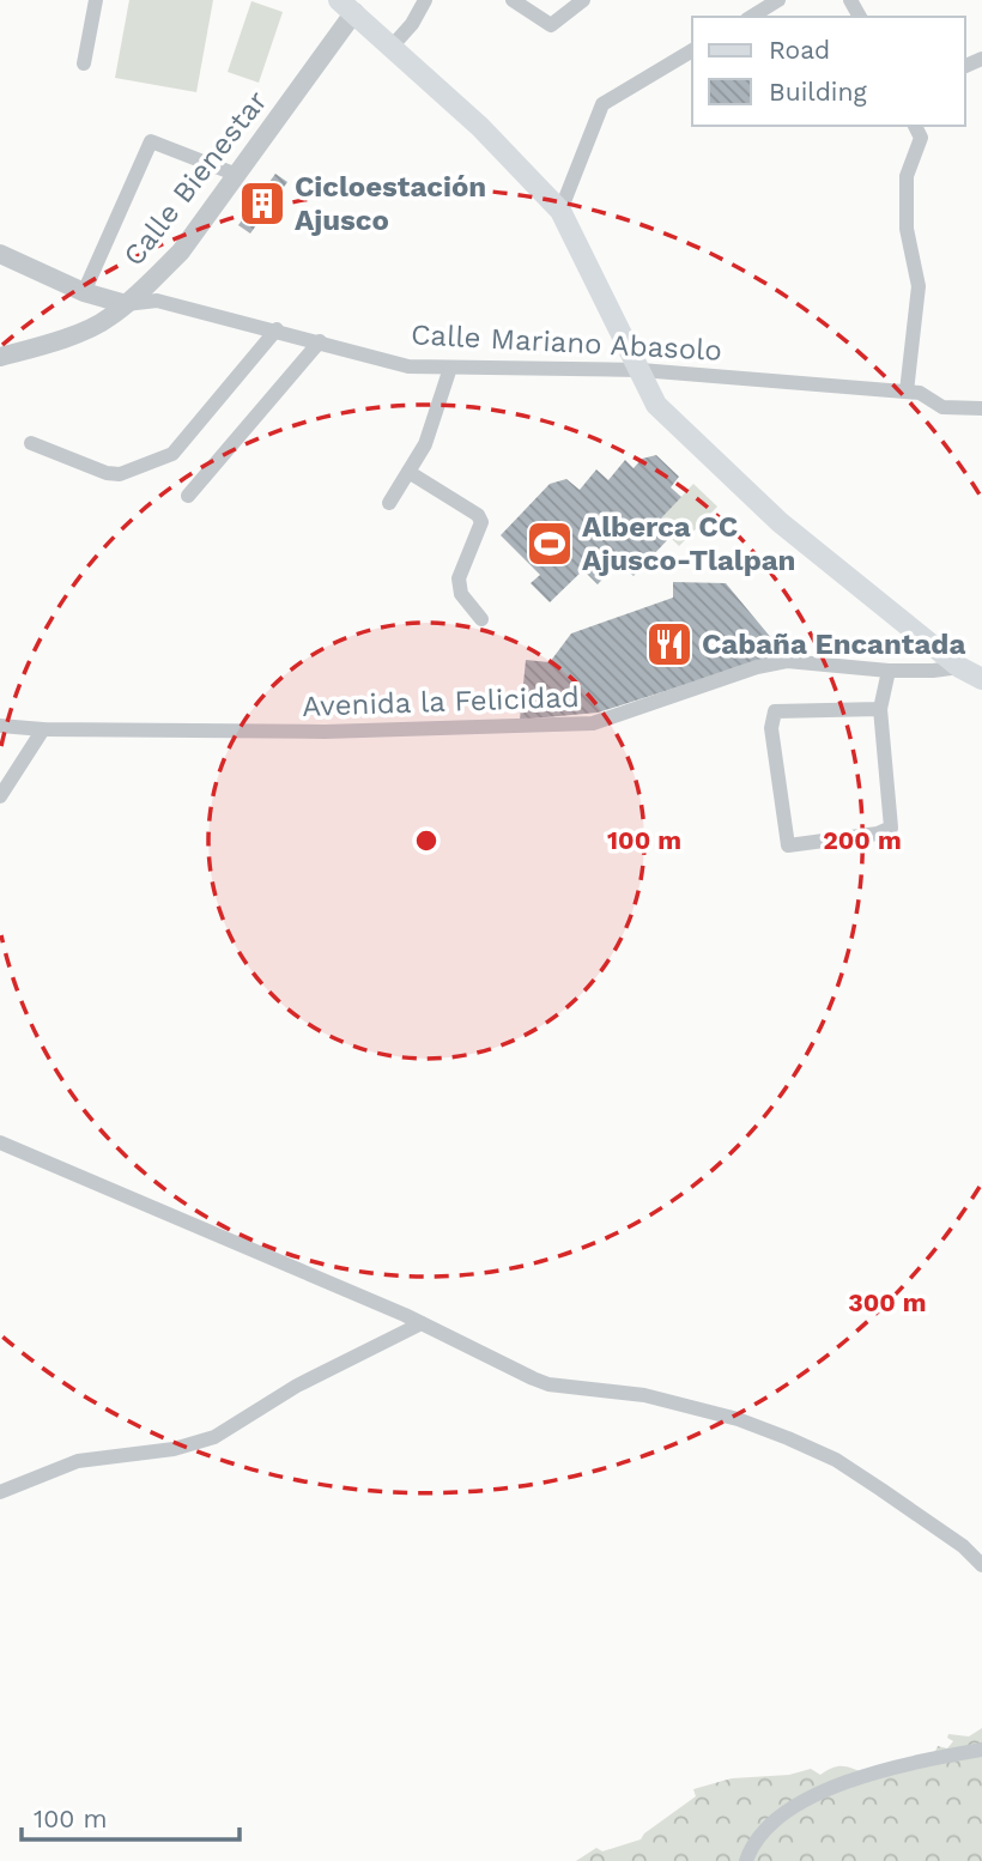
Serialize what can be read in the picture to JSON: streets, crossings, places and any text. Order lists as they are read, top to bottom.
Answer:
{
  "streets": {
    "street": ["Calle Bienestar", "Calle Mariano Abasolo", "Avenida la Felicidad"]
  },
  "crossings": [
    ["Calle Bienestar", "Calle Mariano Abasolo"]
  ],
  "places": {
    "building": ["Cicloestación Ajusco"],
    "sports": ["Alberca CC Ajusco-Tlalpan"],
    "restaurant": ["Cabaña Encantada"]
  },
  "legend": ["Road", "Building"],
  "scale_bar": "100 m",
  "rings": ["100 m", "200 m", "300 m"]
}
